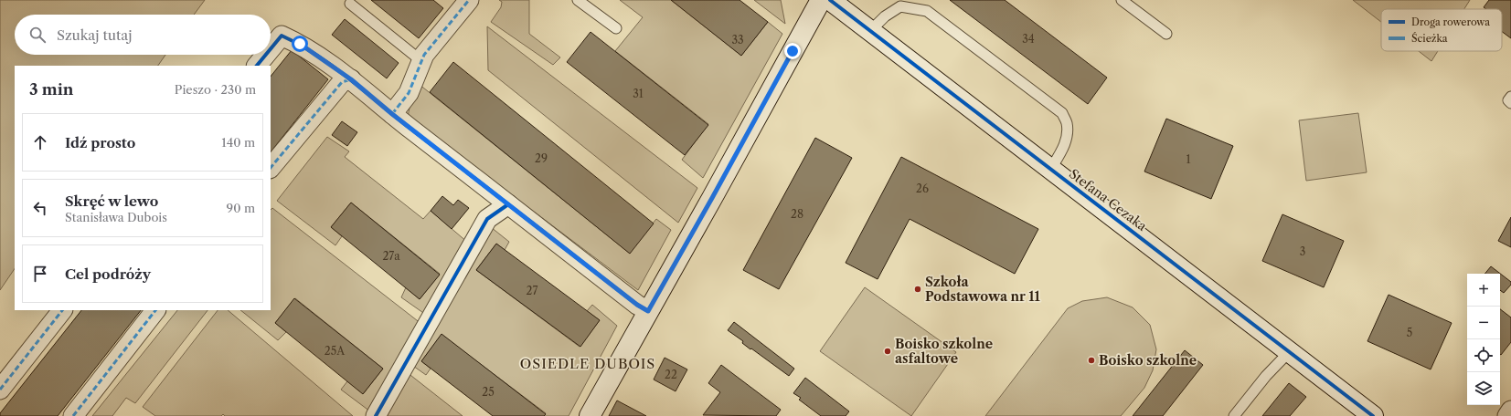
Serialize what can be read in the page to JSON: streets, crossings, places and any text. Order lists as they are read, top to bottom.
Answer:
{
  "streets": {
    "street": ["Stefana Cezaka"]
  },
  "districts": ["OSIEDLE DUBOIS"],
  "places": ["Szkoła Podstawowa nr 11", "Boisko szkolne asfaltowe", "Boisko szkolne"],
  "house_numbers": [
    "34",
    "33",
    "31",
    "29",
    "1",
    "26",
    "28",
    "3",
    "27a",
    "27",
    "5",
    "25A",
    "22",
    "25"
  ],
  "legend": ["Droga rowerowa", "Ścieżka"],
  "page": {
    "search": "Szukaj tutaj",
    "heading": ["3 min", "Pieszo · 230 m"],
    "list": [
      ["Idź prosto", "140 m"],
      ["Skręć w lewo", "Stanisława Dubois", "90 m"],
      "Cel podróży"
    ],
    "map_buttons": ["+", "−"]
  }
}
